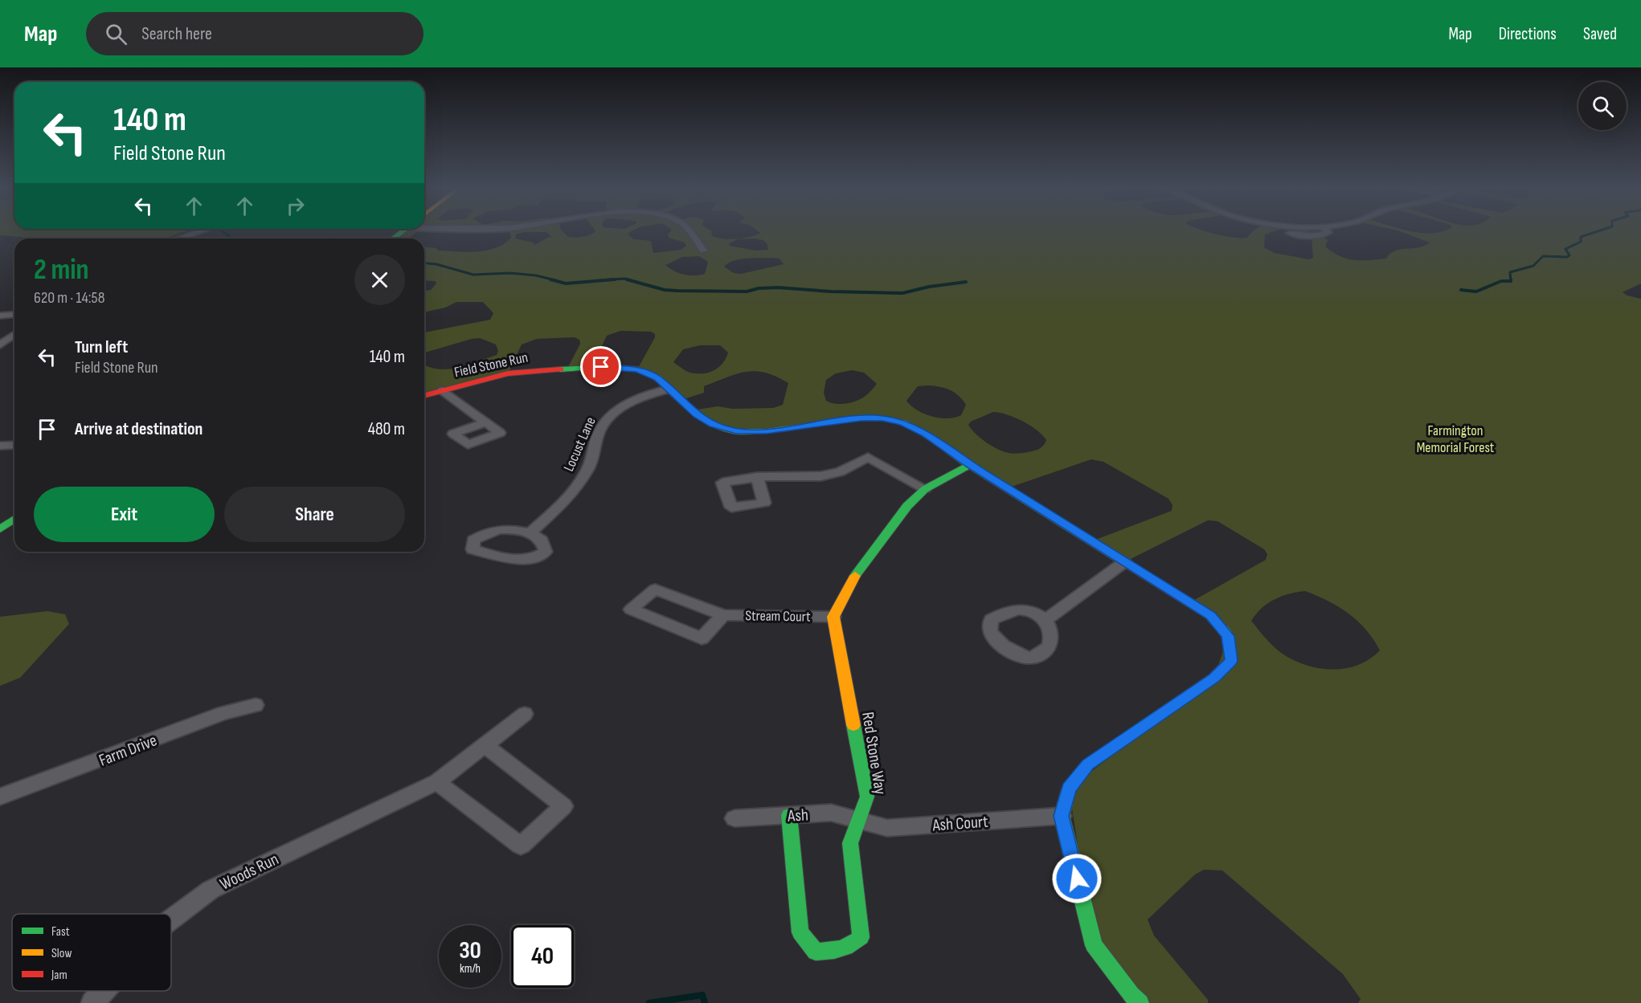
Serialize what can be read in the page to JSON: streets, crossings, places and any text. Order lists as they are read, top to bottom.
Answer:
{
  "streets": {
    "street": [
      "Field Stone Run",
      "Locust Lane",
      "Stream Court",
      "Farm Drive",
      "Red Stone Way",
      "Ash",
      "Ash Court",
      "Woods Run"
    ]
  },
  "crossings": [
    ["Field Stone Run", "Locust Lane"],
    ["Field Stone Run", "Ash Court"],
    ["Stream Court", "Red Stone Way"],
    ["Red Stone Way", "Ash"],
    ["Red Stone Way", "Ash Court"],
    ["Ash", "Ash Court"]
  ],
  "parks": ["Farmington Memorial Forest"],
  "legend": ["Fast", "Slow", "Jam"],
  "page": {
    "header": "Map",
    "search": "Search here",
    "nav": ["Map", "Directions", "Saved"],
    "turn": ["140 m", "Field Stone Run"],
    "heading": ["2 min", "620 m · 14:58"],
    "list": [
      {
        "name": "Turn left",
        "note": "Field Stone Run",
        "value": "140 m"
      },
      {
        "name": "Arrive at destination",
        "value": "480 m"
      }
    ],
    "buttons": ["Exit", "Share"],
    "speed": "30 km/h",
    "limit": "40"
  }
}
